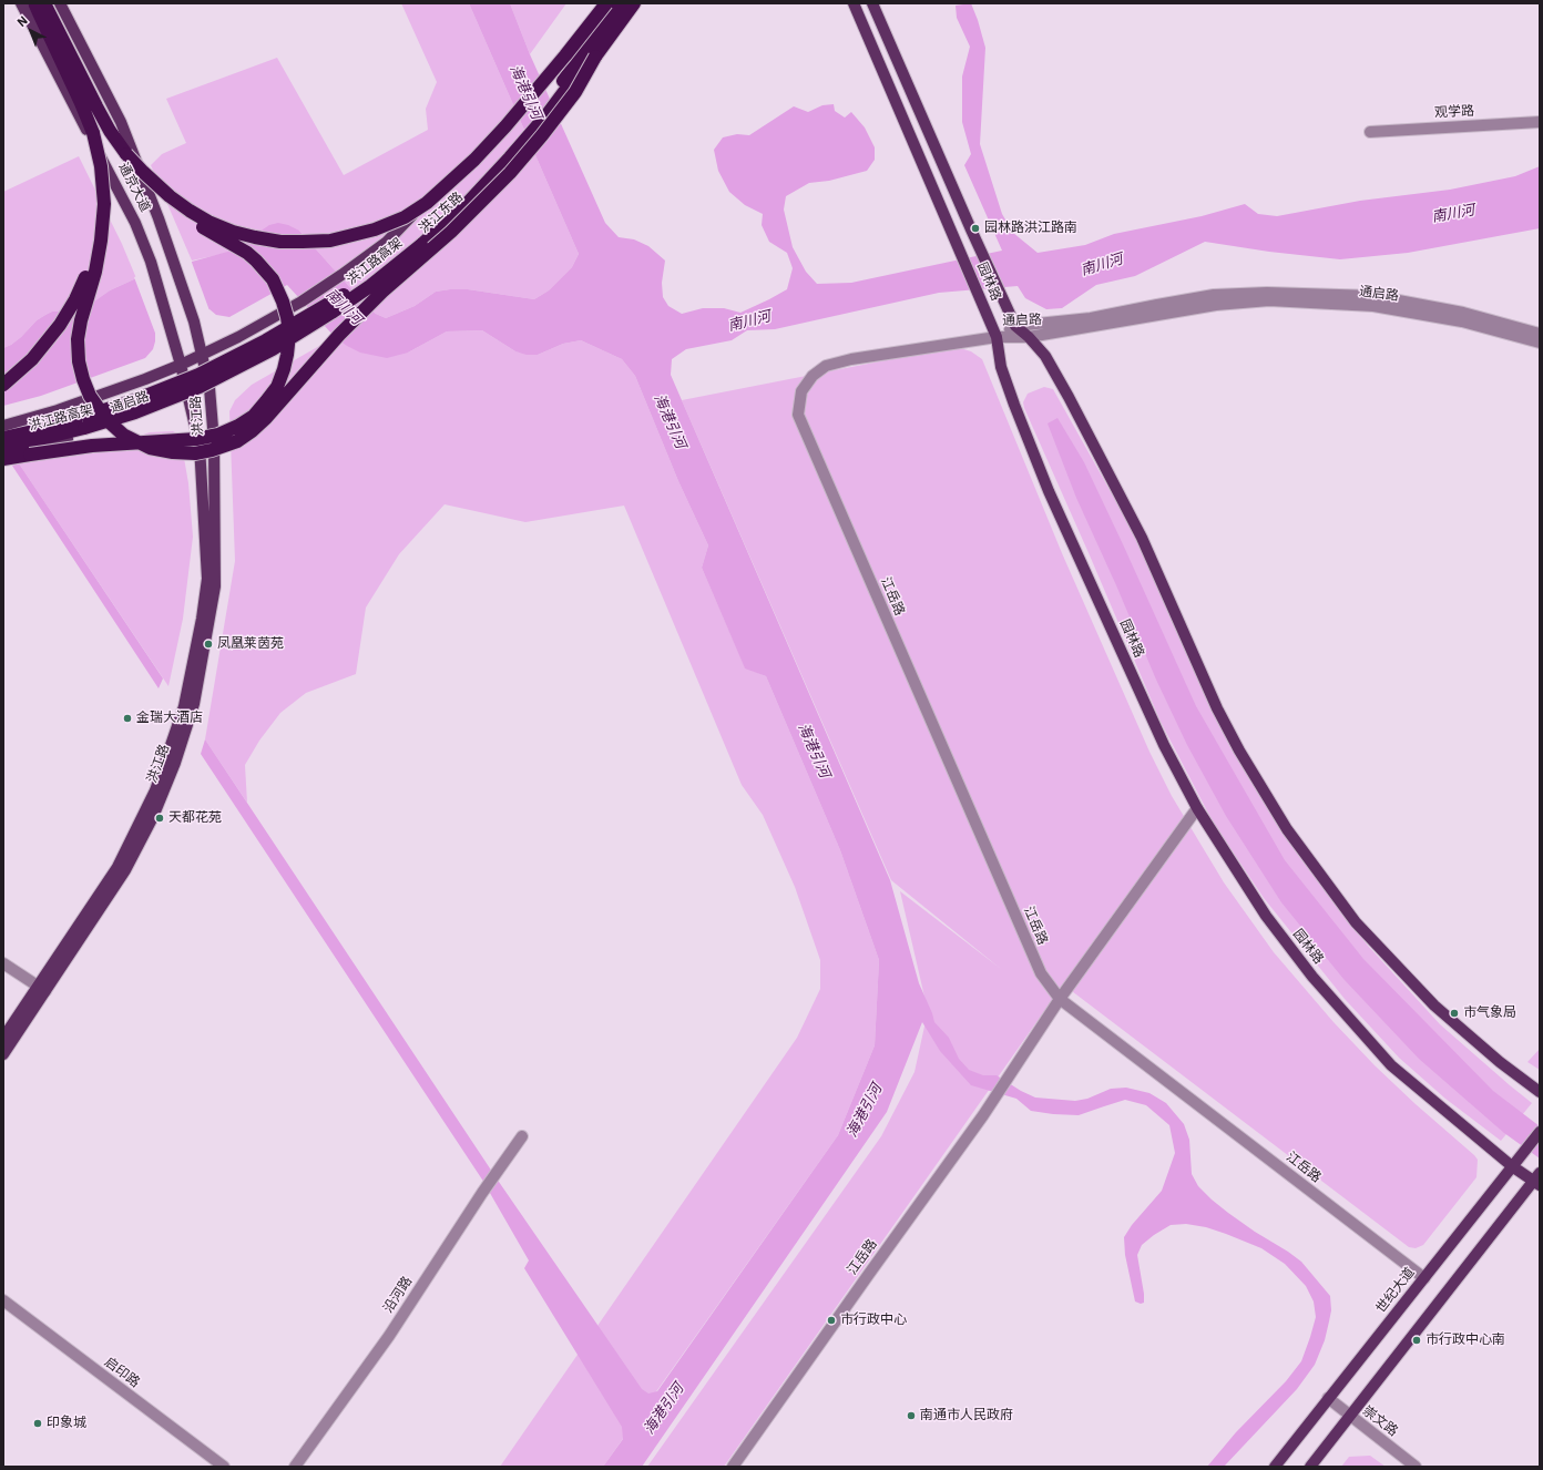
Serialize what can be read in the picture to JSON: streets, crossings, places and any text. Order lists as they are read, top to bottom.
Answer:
{
  "streets": {
    "highway": ["通京大道", "洪江路高架"],
    "main road": [
      "洪江东路",
      "园林路",
      "通启路",
      "洪江路",
      "世纪大道"
    ],
    "street": [
      "观学路",
      "江岳路",
      "沿河路",
      "启印路",
      "崇文路"
    ]
  },
  "crossings": [
    ["通京大道", "洪江东路"],
    ["通京大道", "通启路"],
    ["通京大道", "洪江路"],
    ["洪江东路", "通启路"],
    ["洪江东路", "洪江路"],
    ["园林路", "通启路"],
    ["园林路", "江岳路"],
    ["园林路", "世纪大道"],
    ["通启路", "洪江路"],
    ["通启路", "江岳路"],
    ["江岳路", "世纪大道"],
    ["世纪大道", "崇文路"]
  ],
  "water": ["海港引河", "南川河"],
  "places": [
    "园林路洪江路南",
    "凤凰莱茵苑",
    "金瑞大酒店",
    "天都花苑",
    "市气象局",
    "市行政中心",
    "市行政中心南",
    "南通市人民政府",
    "印象城"
  ],
  "north": "top left"
}
